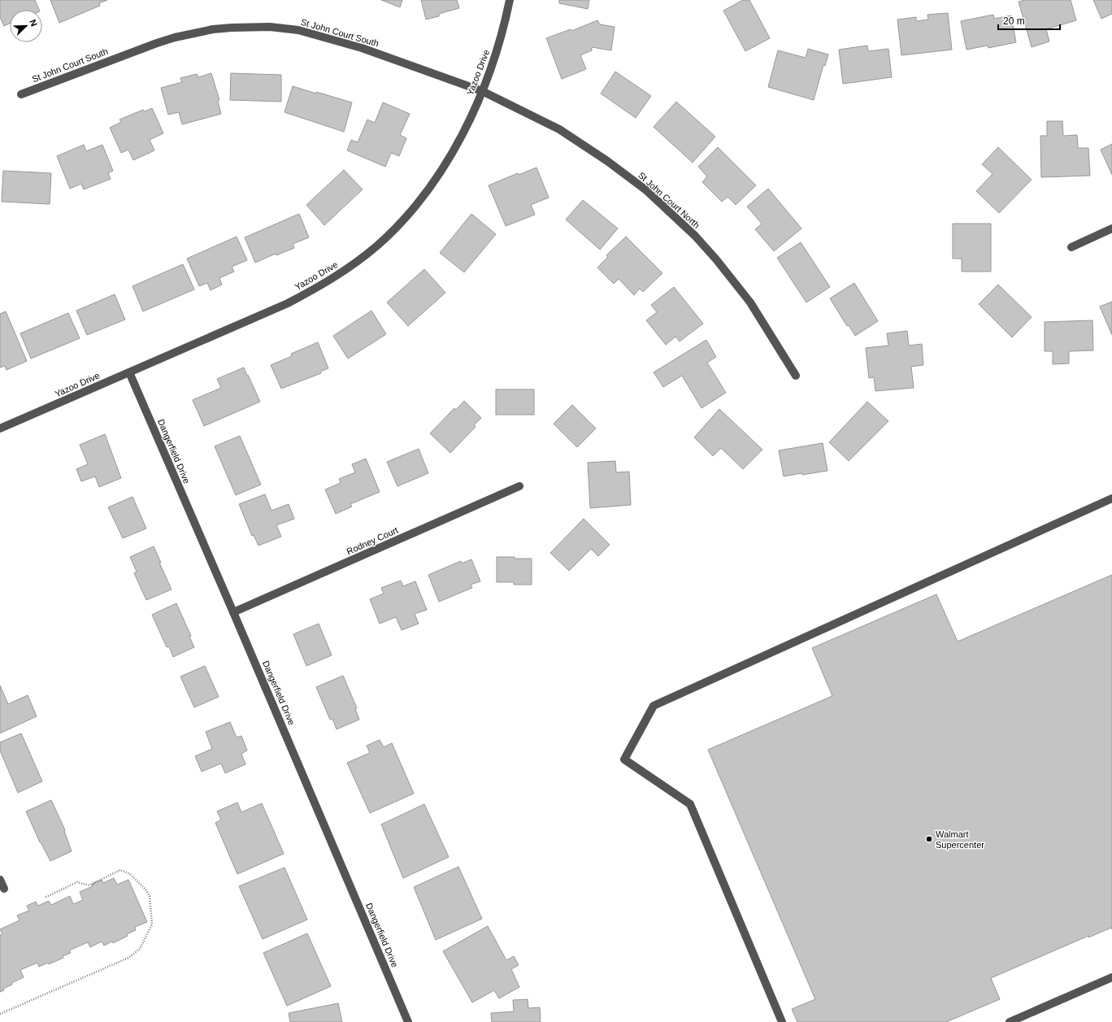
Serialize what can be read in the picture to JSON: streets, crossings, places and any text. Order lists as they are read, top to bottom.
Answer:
{
  "streets": {
    "street": [
      "St John Court South",
      "Yazoo Drive",
      "St John Court North",
      "Dangerfield Drive",
      "Rodney Court"
    ]
  },
  "crossings": [
    ["St John Court South", "Yazoo Drive"],
    ["St John Court South", "St John Court North"],
    ["Yazoo Drive", "St John Court North"],
    ["Yazoo Drive", "Dangerfield Drive"],
    ["Dangerfield Drive", "Rodney Court"]
  ],
  "places": ["Walmart Supercenter"],
  "scale_bar": "20 m",
  "north": "top right"
}
